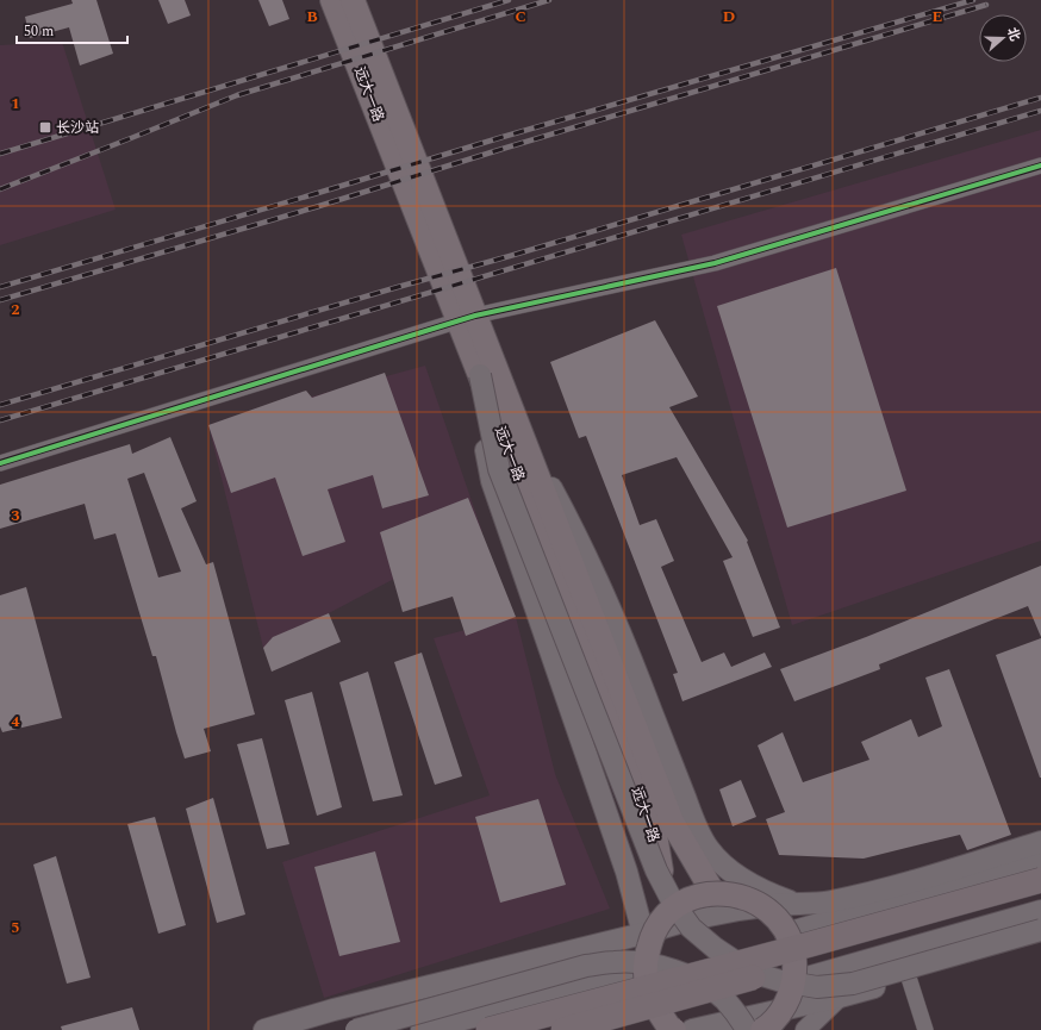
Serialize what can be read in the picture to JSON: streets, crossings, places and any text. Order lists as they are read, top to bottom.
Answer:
{
  "streets": {
    "main road": ["远大一路"]
  },
  "places": {
    "transit": ["长沙站"]
  },
  "scale_bar": "50 m",
  "north": "right",
  "grid": {
    "columns": [
      "B",
      "C",
      "D",
      "E"
    ],
    "rows": [
      "1",
      "2",
      "3",
      "4",
      "5"
    ]
  }
}
